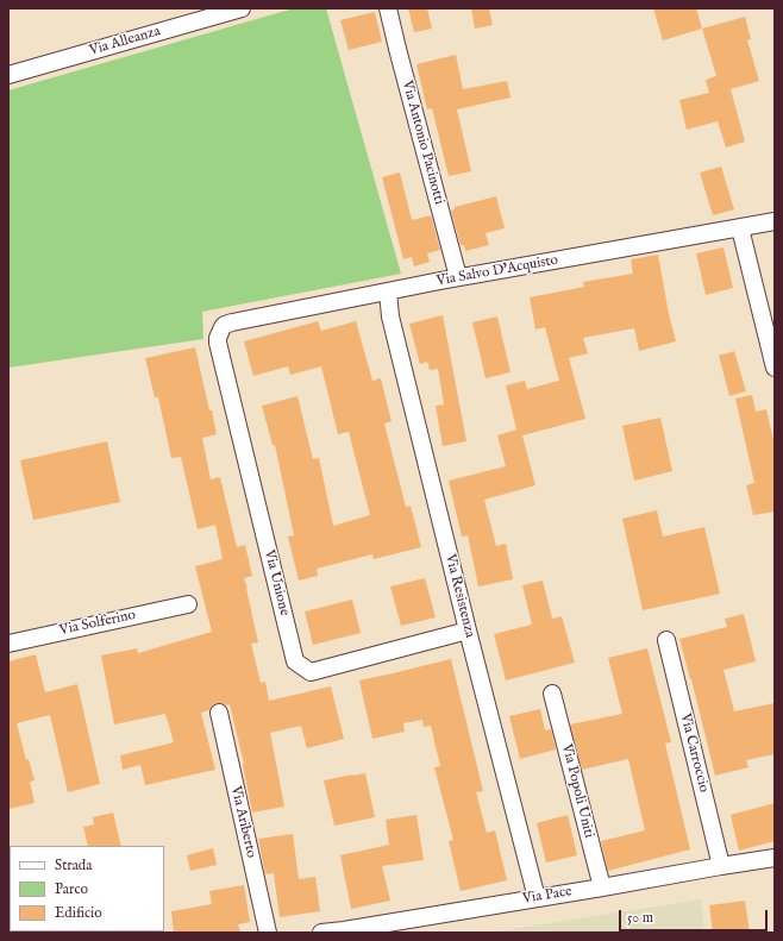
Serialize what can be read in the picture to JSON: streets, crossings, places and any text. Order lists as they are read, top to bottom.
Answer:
{
  "streets": {
    "street": [
      "Via Alleanza",
      "Via Antonio Pacinotti",
      "Via Salvo D'Acquisto",
      "Via Unione",
      "Via Resistenza",
      "Via Solferino",
      "Via Carroccio",
      "Via Popoli Uniti",
      "Via Ariberto",
      "Via Pace"
    ]
  },
  "crossings": [
    ["Via Antonio Pacinotti", "Via Salvo D'Acquisto"],
    ["Via Salvo D'Acquisto", "Via Unione"],
    ["Via Salvo D'Acquisto", "Via Resistenza"],
    ["Via Unione", "Via Resistenza"],
    ["Via Resistenza", "Via Pace"],
    ["Via Carroccio", "Via Pace"],
    ["Via Popoli Uniti", "Via Pace"]
  ],
  "legend": ["Strada", "Parco", "Edificio"],
  "scale_bar": "50 m"
}
